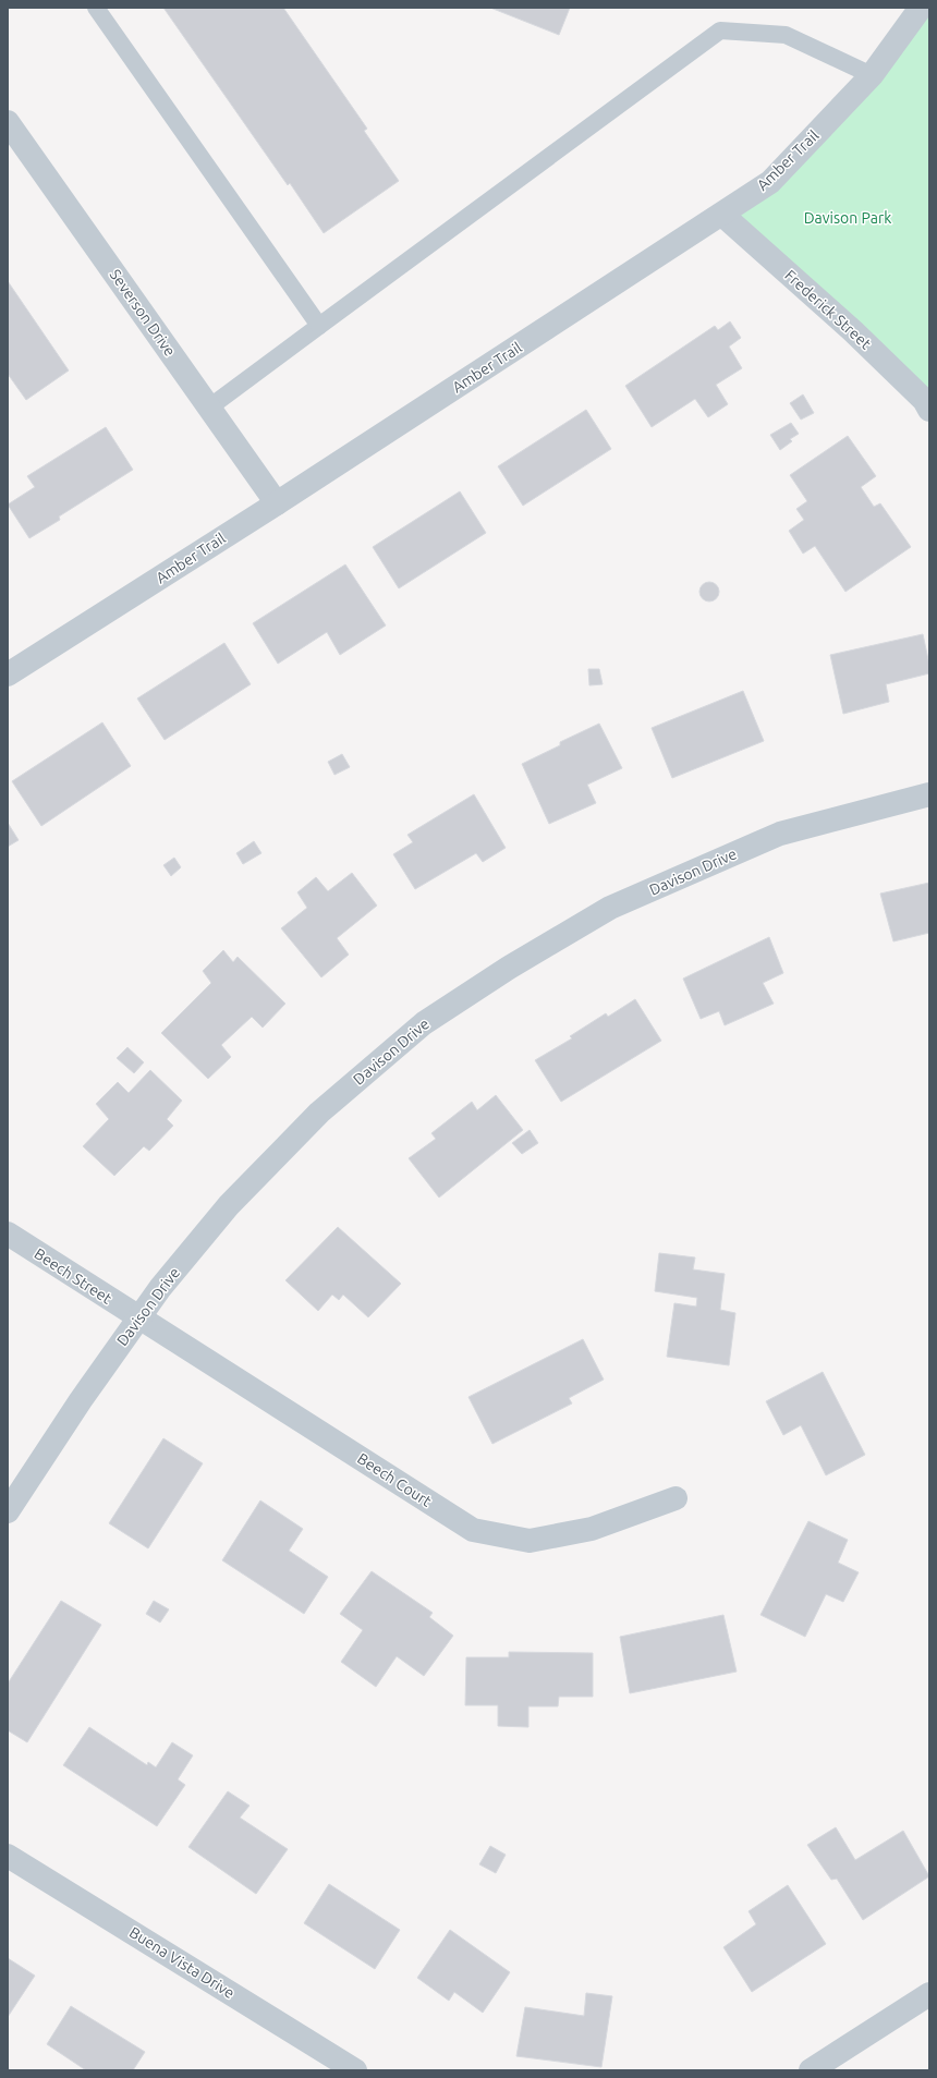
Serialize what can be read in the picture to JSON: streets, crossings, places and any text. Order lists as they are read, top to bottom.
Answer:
{
  "streets": {
    "street": [
      "Amber Trail",
      "Frederick Street",
      "Severson Drive",
      "Davison Drive",
      "Beech Street",
      "Beech Court",
      "Buena Vista Drive"
    ]
  },
  "crossings": [
    ["Amber Trail", "Frederick Street"],
    ["Amber Trail", "Severson Drive"],
    ["Davison Drive", "Beech Street"],
    ["Davison Drive", "Beech Court"],
    ["Beech Street", "Beech Court"]
  ],
  "parks": ["Davison Park"]
}
